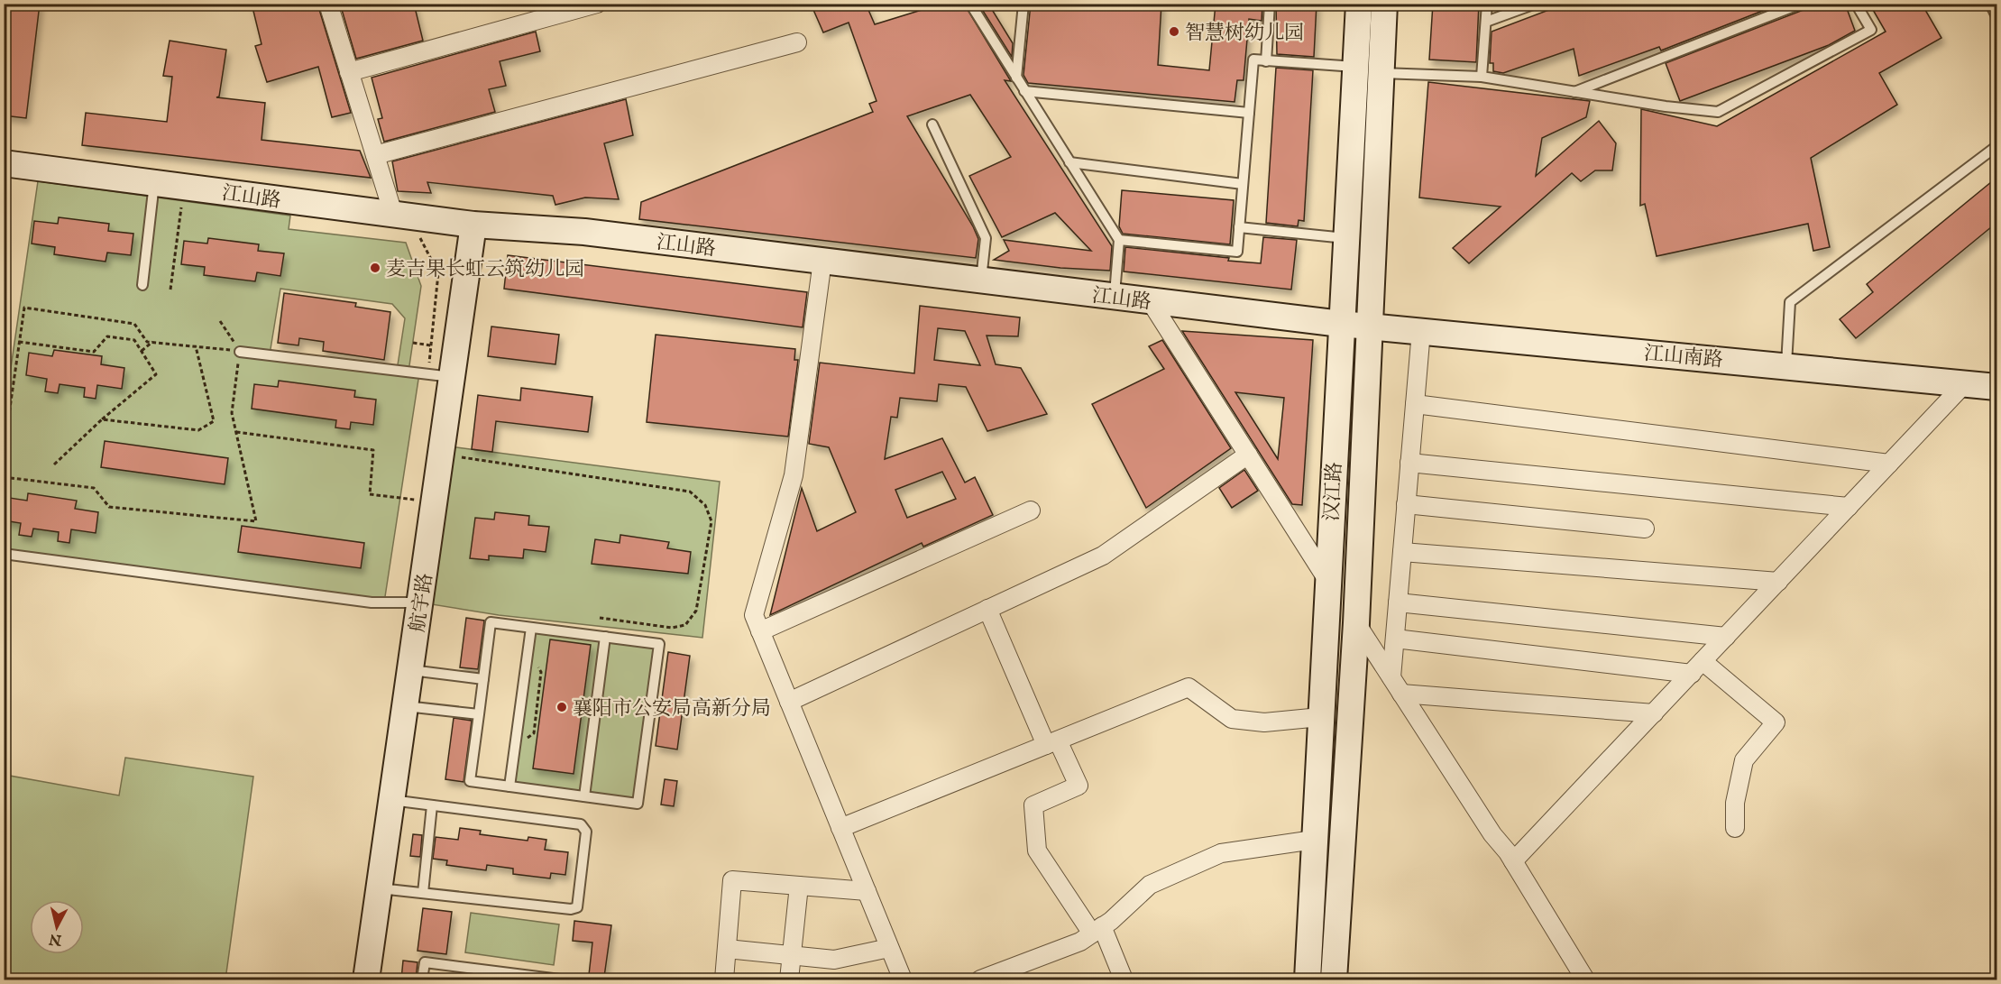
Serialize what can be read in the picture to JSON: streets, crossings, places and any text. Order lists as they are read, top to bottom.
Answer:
{
  "streets": {
    "street": [
      "江山路",
      "江山南路",
      "汉江路",
      "航宇路"
    ]
  },
  "crossings": [
    ["江山路", "江山南路"],
    ["江山路", "汉江路"],
    ["江山路", "航宇路"],
    ["江山南路", "汉江路"]
  ],
  "places": ["智慧树幼儿园", "麦吉果长虹云筑幼儿园", "襄阳市公安局高新分局"],
  "north": "bottom"
}
